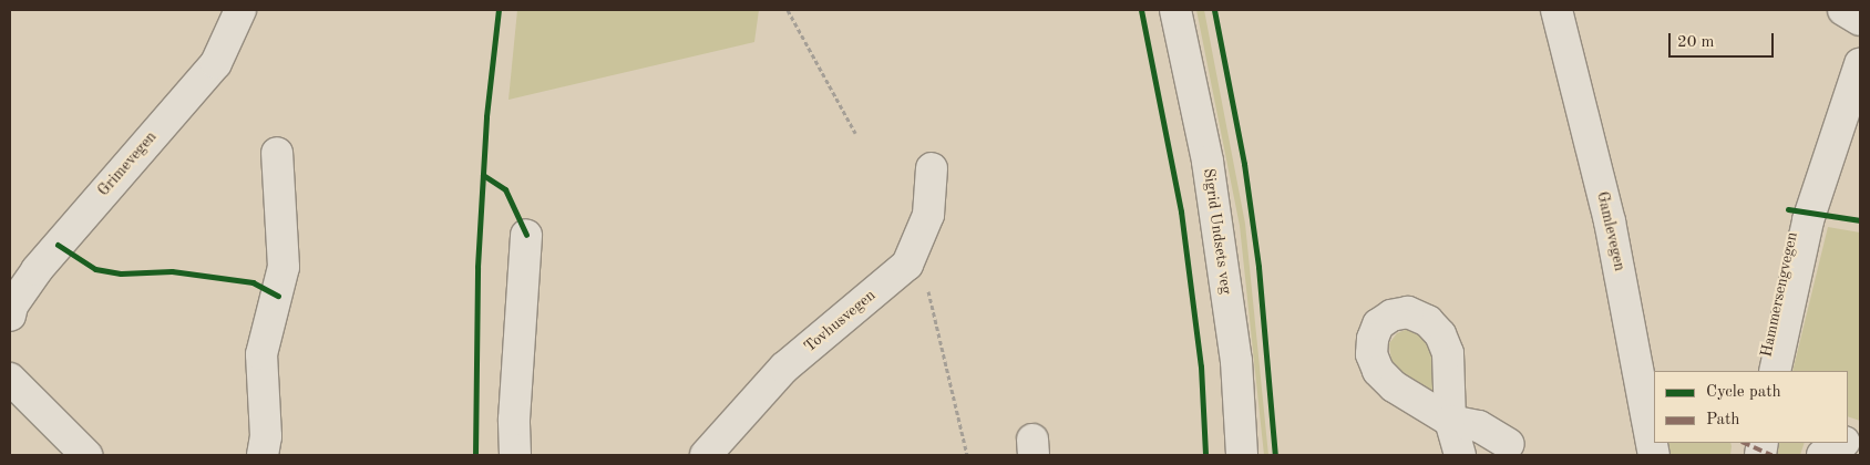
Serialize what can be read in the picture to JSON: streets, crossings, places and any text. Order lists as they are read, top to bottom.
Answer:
{
  "streets": {
    "street": [
      "Grimevegen",
      "Sigrid Undsets veg",
      "Gamlevegen",
      "Hammersengvegen",
      "Tovhusvegen"
    ]
  },
  "legend": ["Cycle path", "Path"],
  "scale_bar": "20 m"
}
